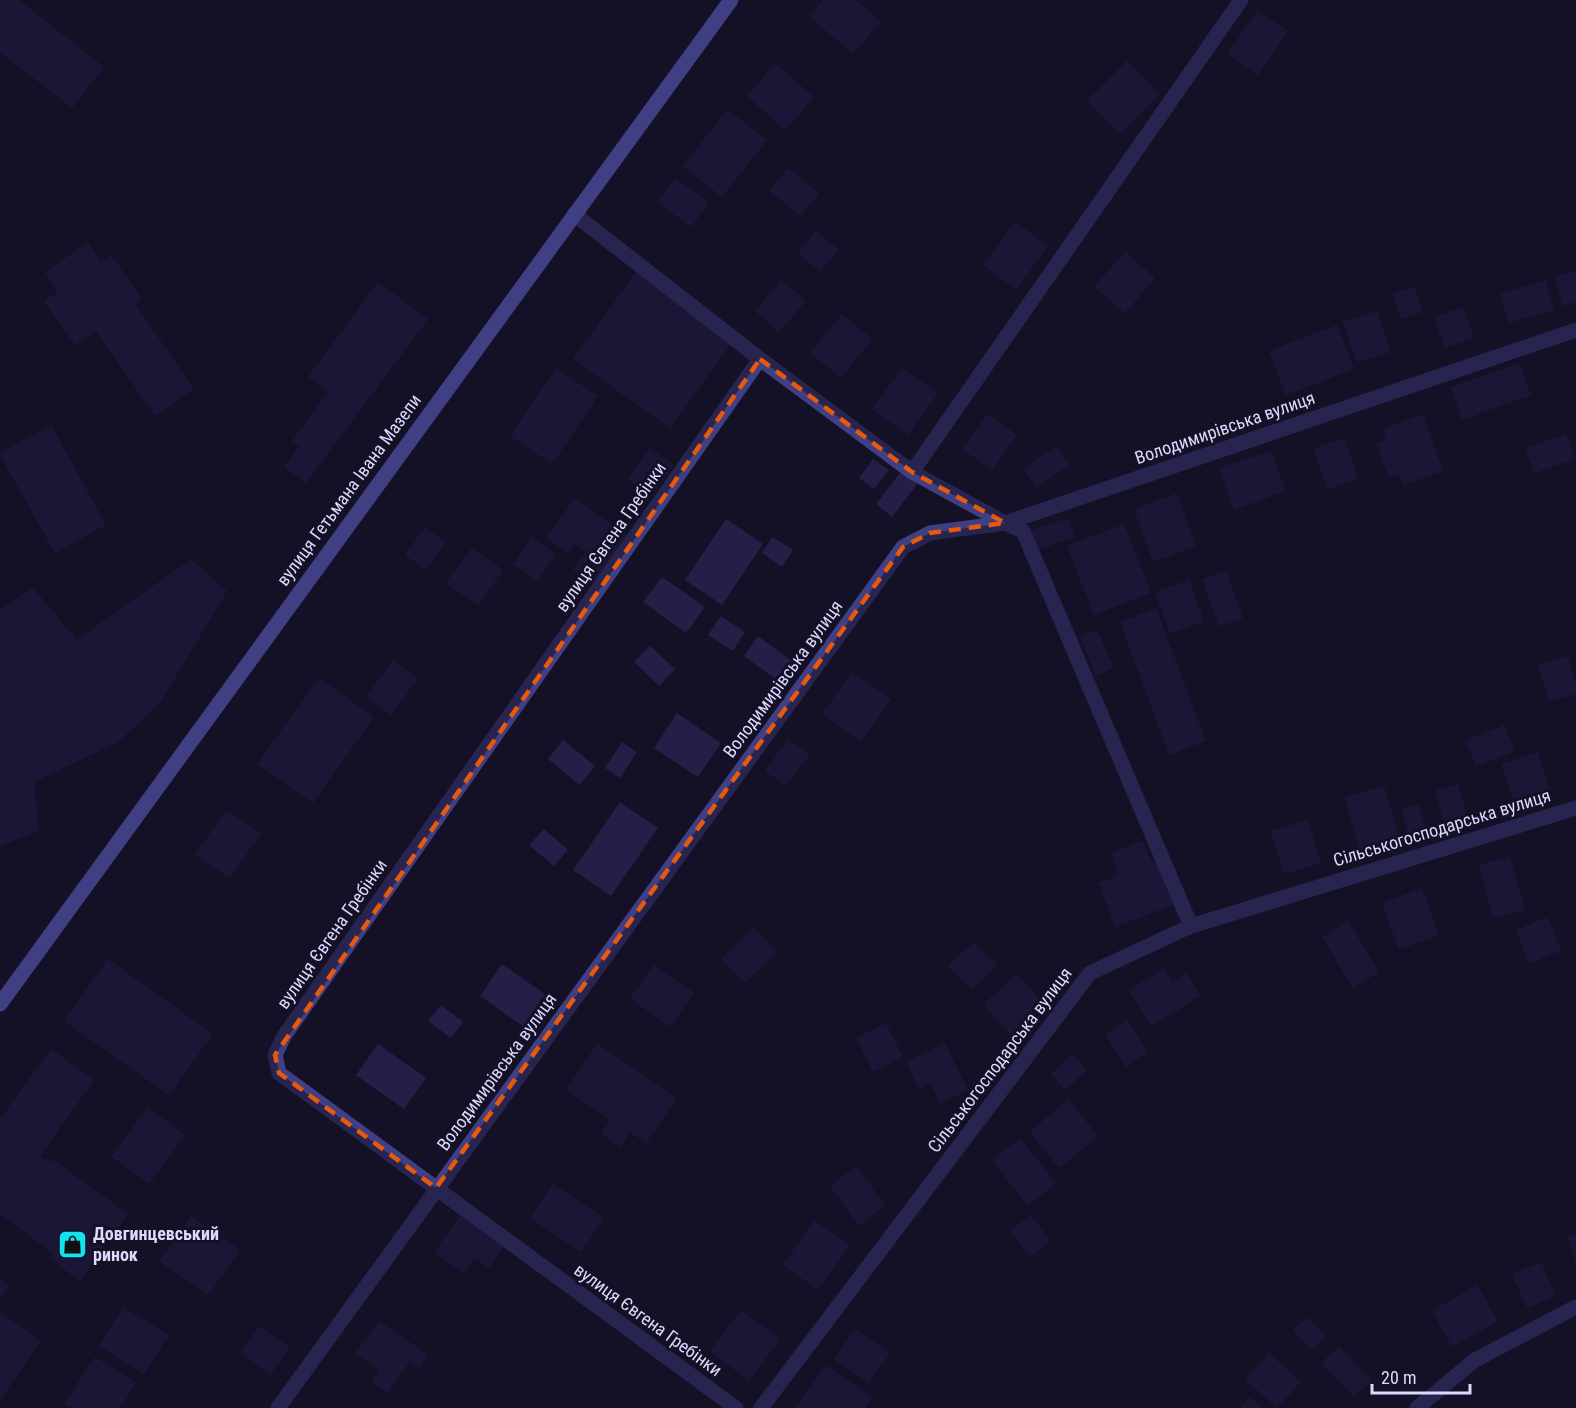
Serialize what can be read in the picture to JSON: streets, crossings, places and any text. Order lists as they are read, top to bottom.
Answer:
{
  "streets": {
    "main road": ["вулиця Гетьмана Івана Мазепи"],
    "street": ["Володимирівська вулиця", "вулиця Євгена Гребінки", "Сільськогосподарська вулиця"]
  },
  "crossings": [
    ["Володимирівська вулиця", "вулиця Євгена Гребінки"]
  ],
  "places": {
    "shop": ["Довгинцевський ринок"]
  },
  "scale_bar": "20 m"
}
